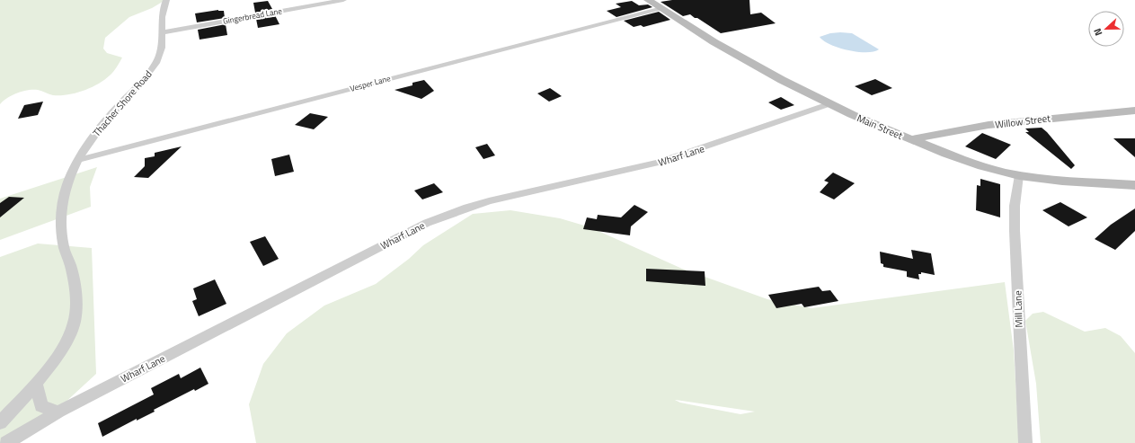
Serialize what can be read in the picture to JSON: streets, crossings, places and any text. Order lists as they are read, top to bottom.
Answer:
{
  "streets": {
    "main road": ["Willow Street", "Main Street"],
    "street": [
      "Gingerbread Lane",
      "Vesper Lane",
      "Thacher Shore Road",
      "Wharf Lane",
      "Mill Lane"
    ]
  },
  "crossings": [
    ["Gingerbread Lane", "Thacher Shore Road"],
    ["Vesper Lane", "Thacher Shore Road"],
    ["Vesper Lane", "Main Street"],
    ["Willow Street", "Main Street"],
    ["Main Street", "Wharf Lane"],
    ["Main Street", "Mill Lane"]
  ],
  "north": "left"
}
